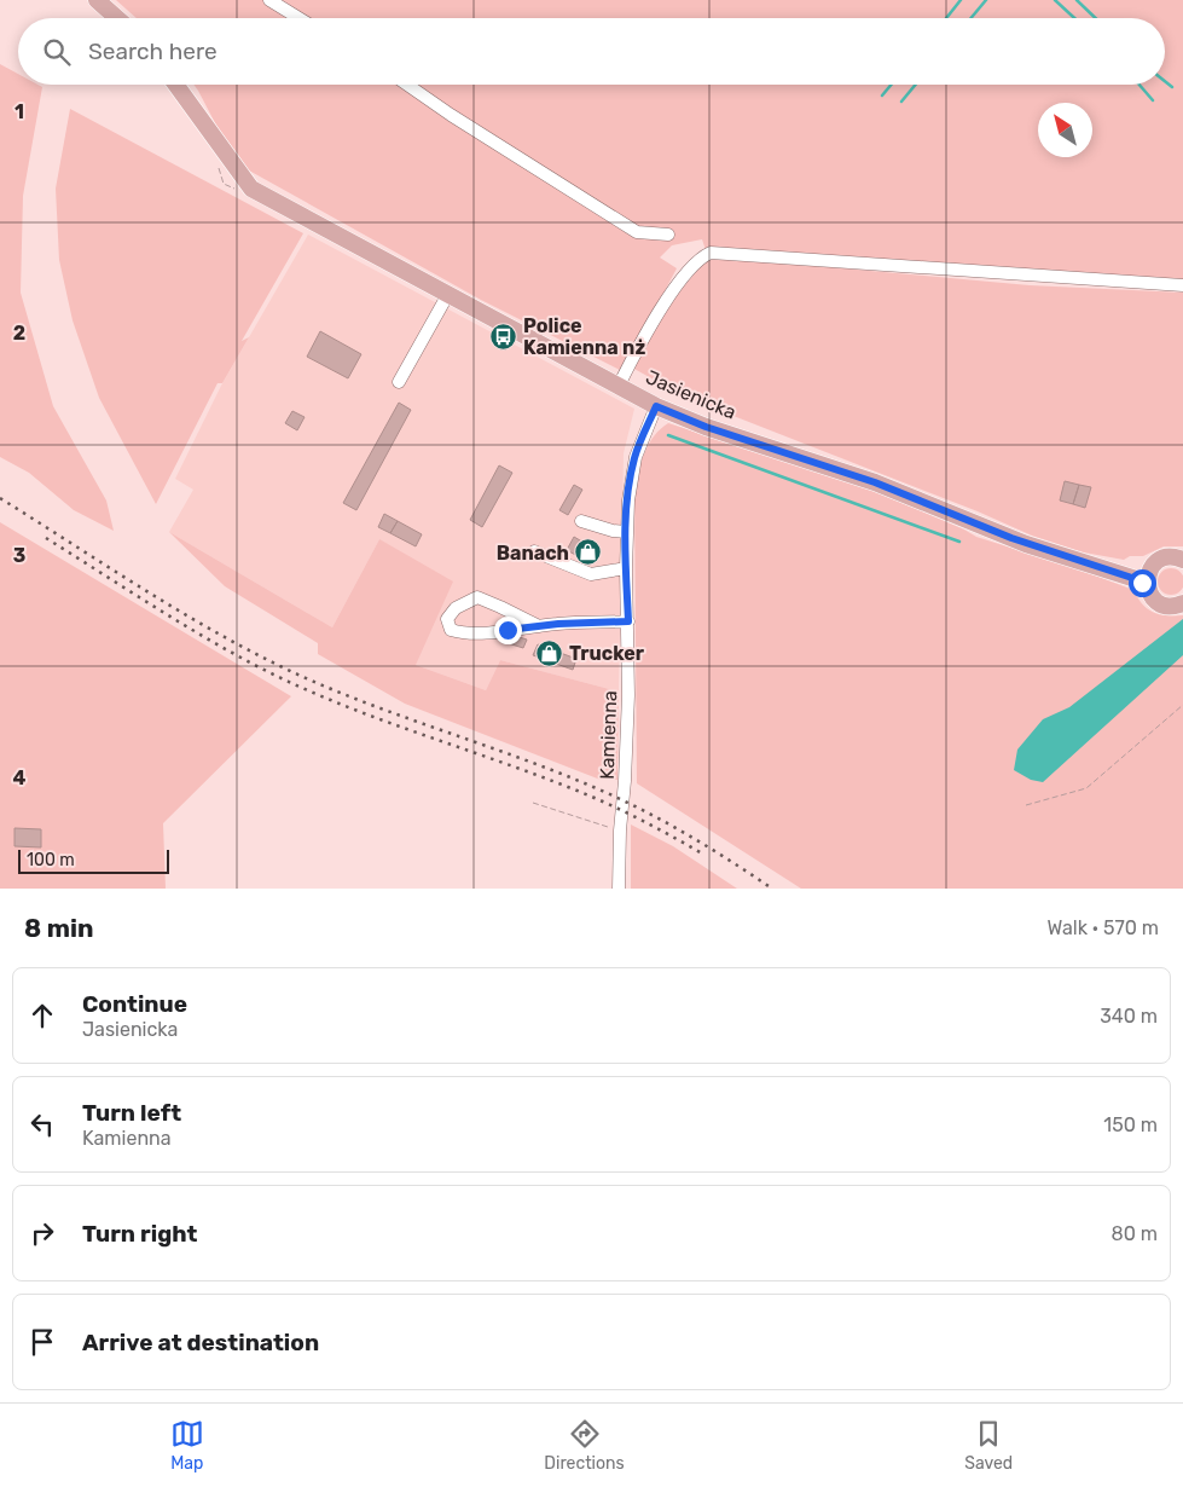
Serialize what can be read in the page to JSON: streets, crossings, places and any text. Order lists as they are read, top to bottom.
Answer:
{
  "streets": {
    "main road": ["Jasienicka"],
    "street": ["Kamienna"]
  },
  "crossings": [
    ["Jasienicka", "Kamienna"]
  ],
  "places": {
    "bus stop": ["Police Kamienna nż"],
    "shop": ["Banach", "Trucker"]
  },
  "scale_bar": "100 m",
  "north": "top left",
  "page": {
    "search": "Search here",
    "scale": "100 m",
    "heading": ["8 min", "Walk · 570 m"],
    "list": [
      ["Continue", "Jasienicka", "340 m"],
      ["Turn left", "Kamienna", "150 m"],
      ["Turn right", "80 m"],
      "Arrive at destination"
    ],
    "nav": ["Map", "Directions", "Saved"]
  },
  "grid": {
    "rows": [
      "1",
      "2",
      "3",
      "4"
    ]
  }
}
